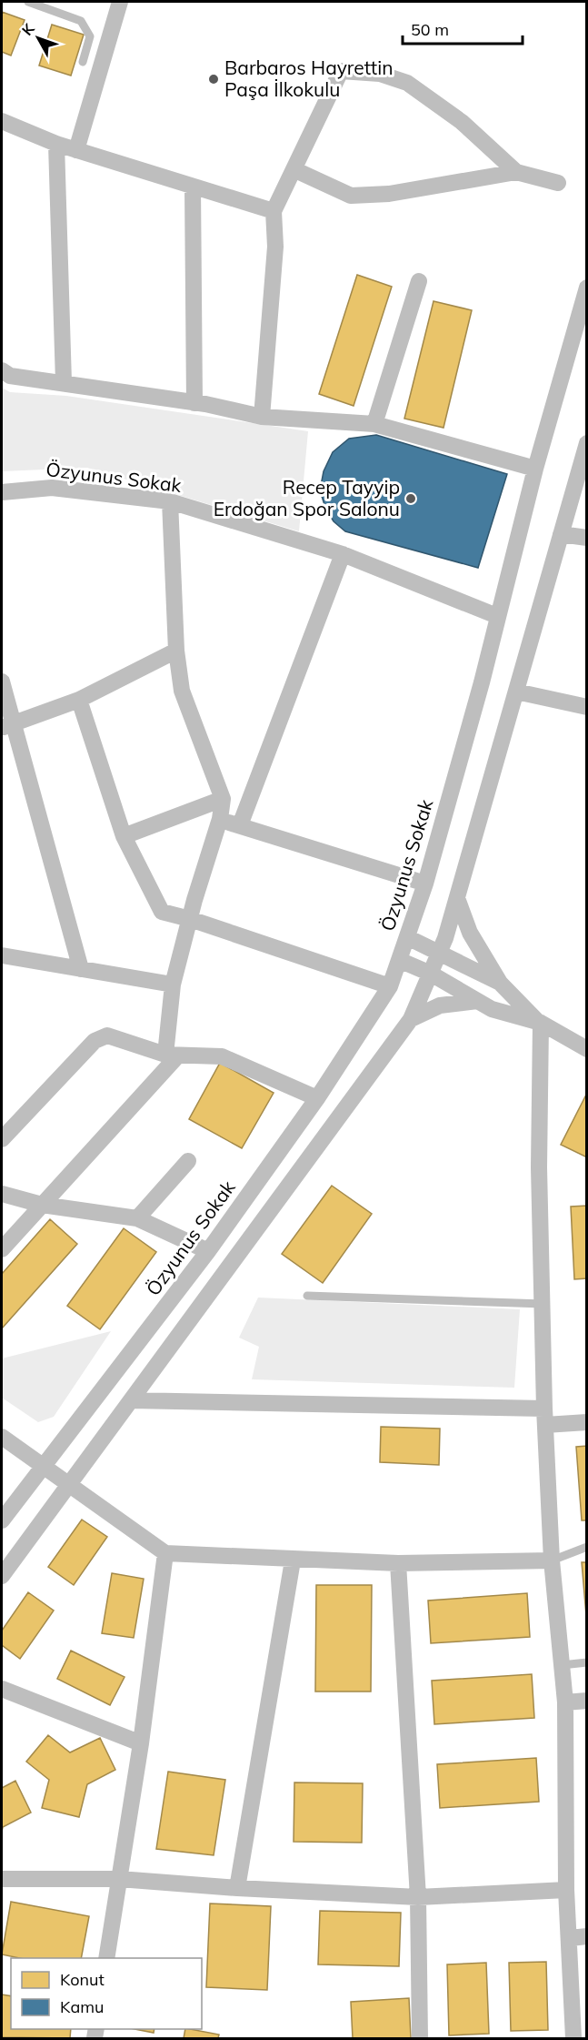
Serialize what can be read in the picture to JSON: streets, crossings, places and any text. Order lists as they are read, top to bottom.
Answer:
{
  "streets": {
    "street": ["Özyunus Sokak"]
  },
  "places": ["Barbaros Hayrettin Paşa İlkokulu", "Recep Tayyip Erdoğan Spor Salonu"],
  "legend": ["Konut", "Kamu"],
  "scale_bar": "50 m",
  "north": "top left"
}
